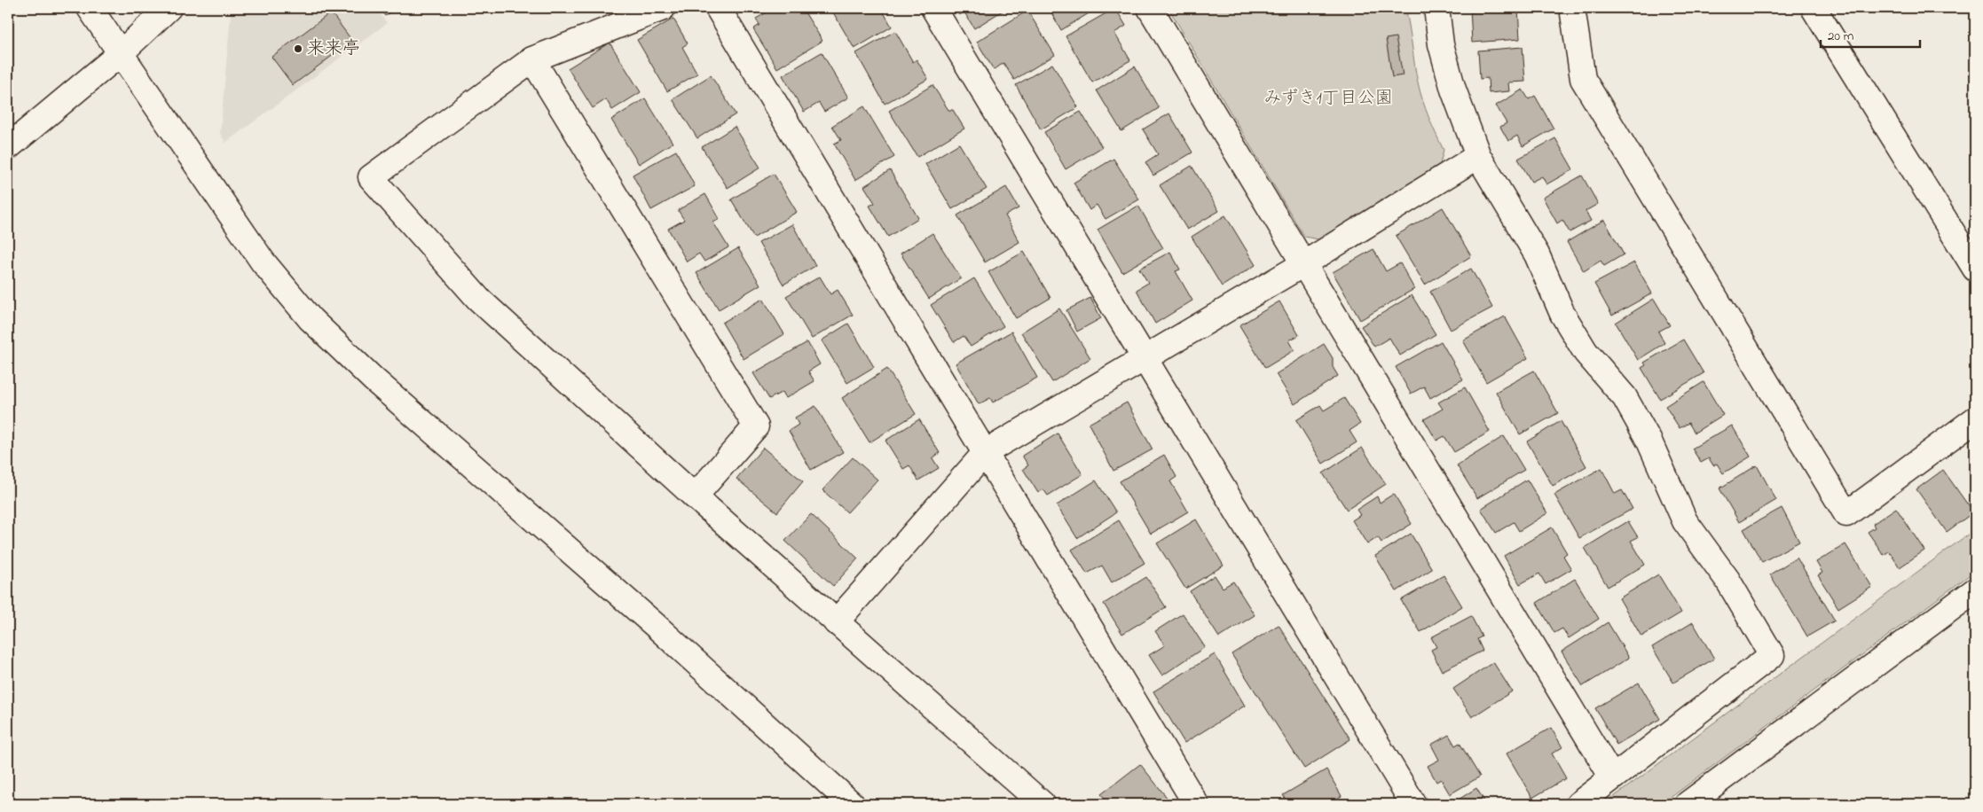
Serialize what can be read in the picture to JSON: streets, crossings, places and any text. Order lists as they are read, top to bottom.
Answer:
{
  "parks": ["みずき1丁目公園"],
  "places": ["来来亭"],
  "scale_bar": "20 m"
}
